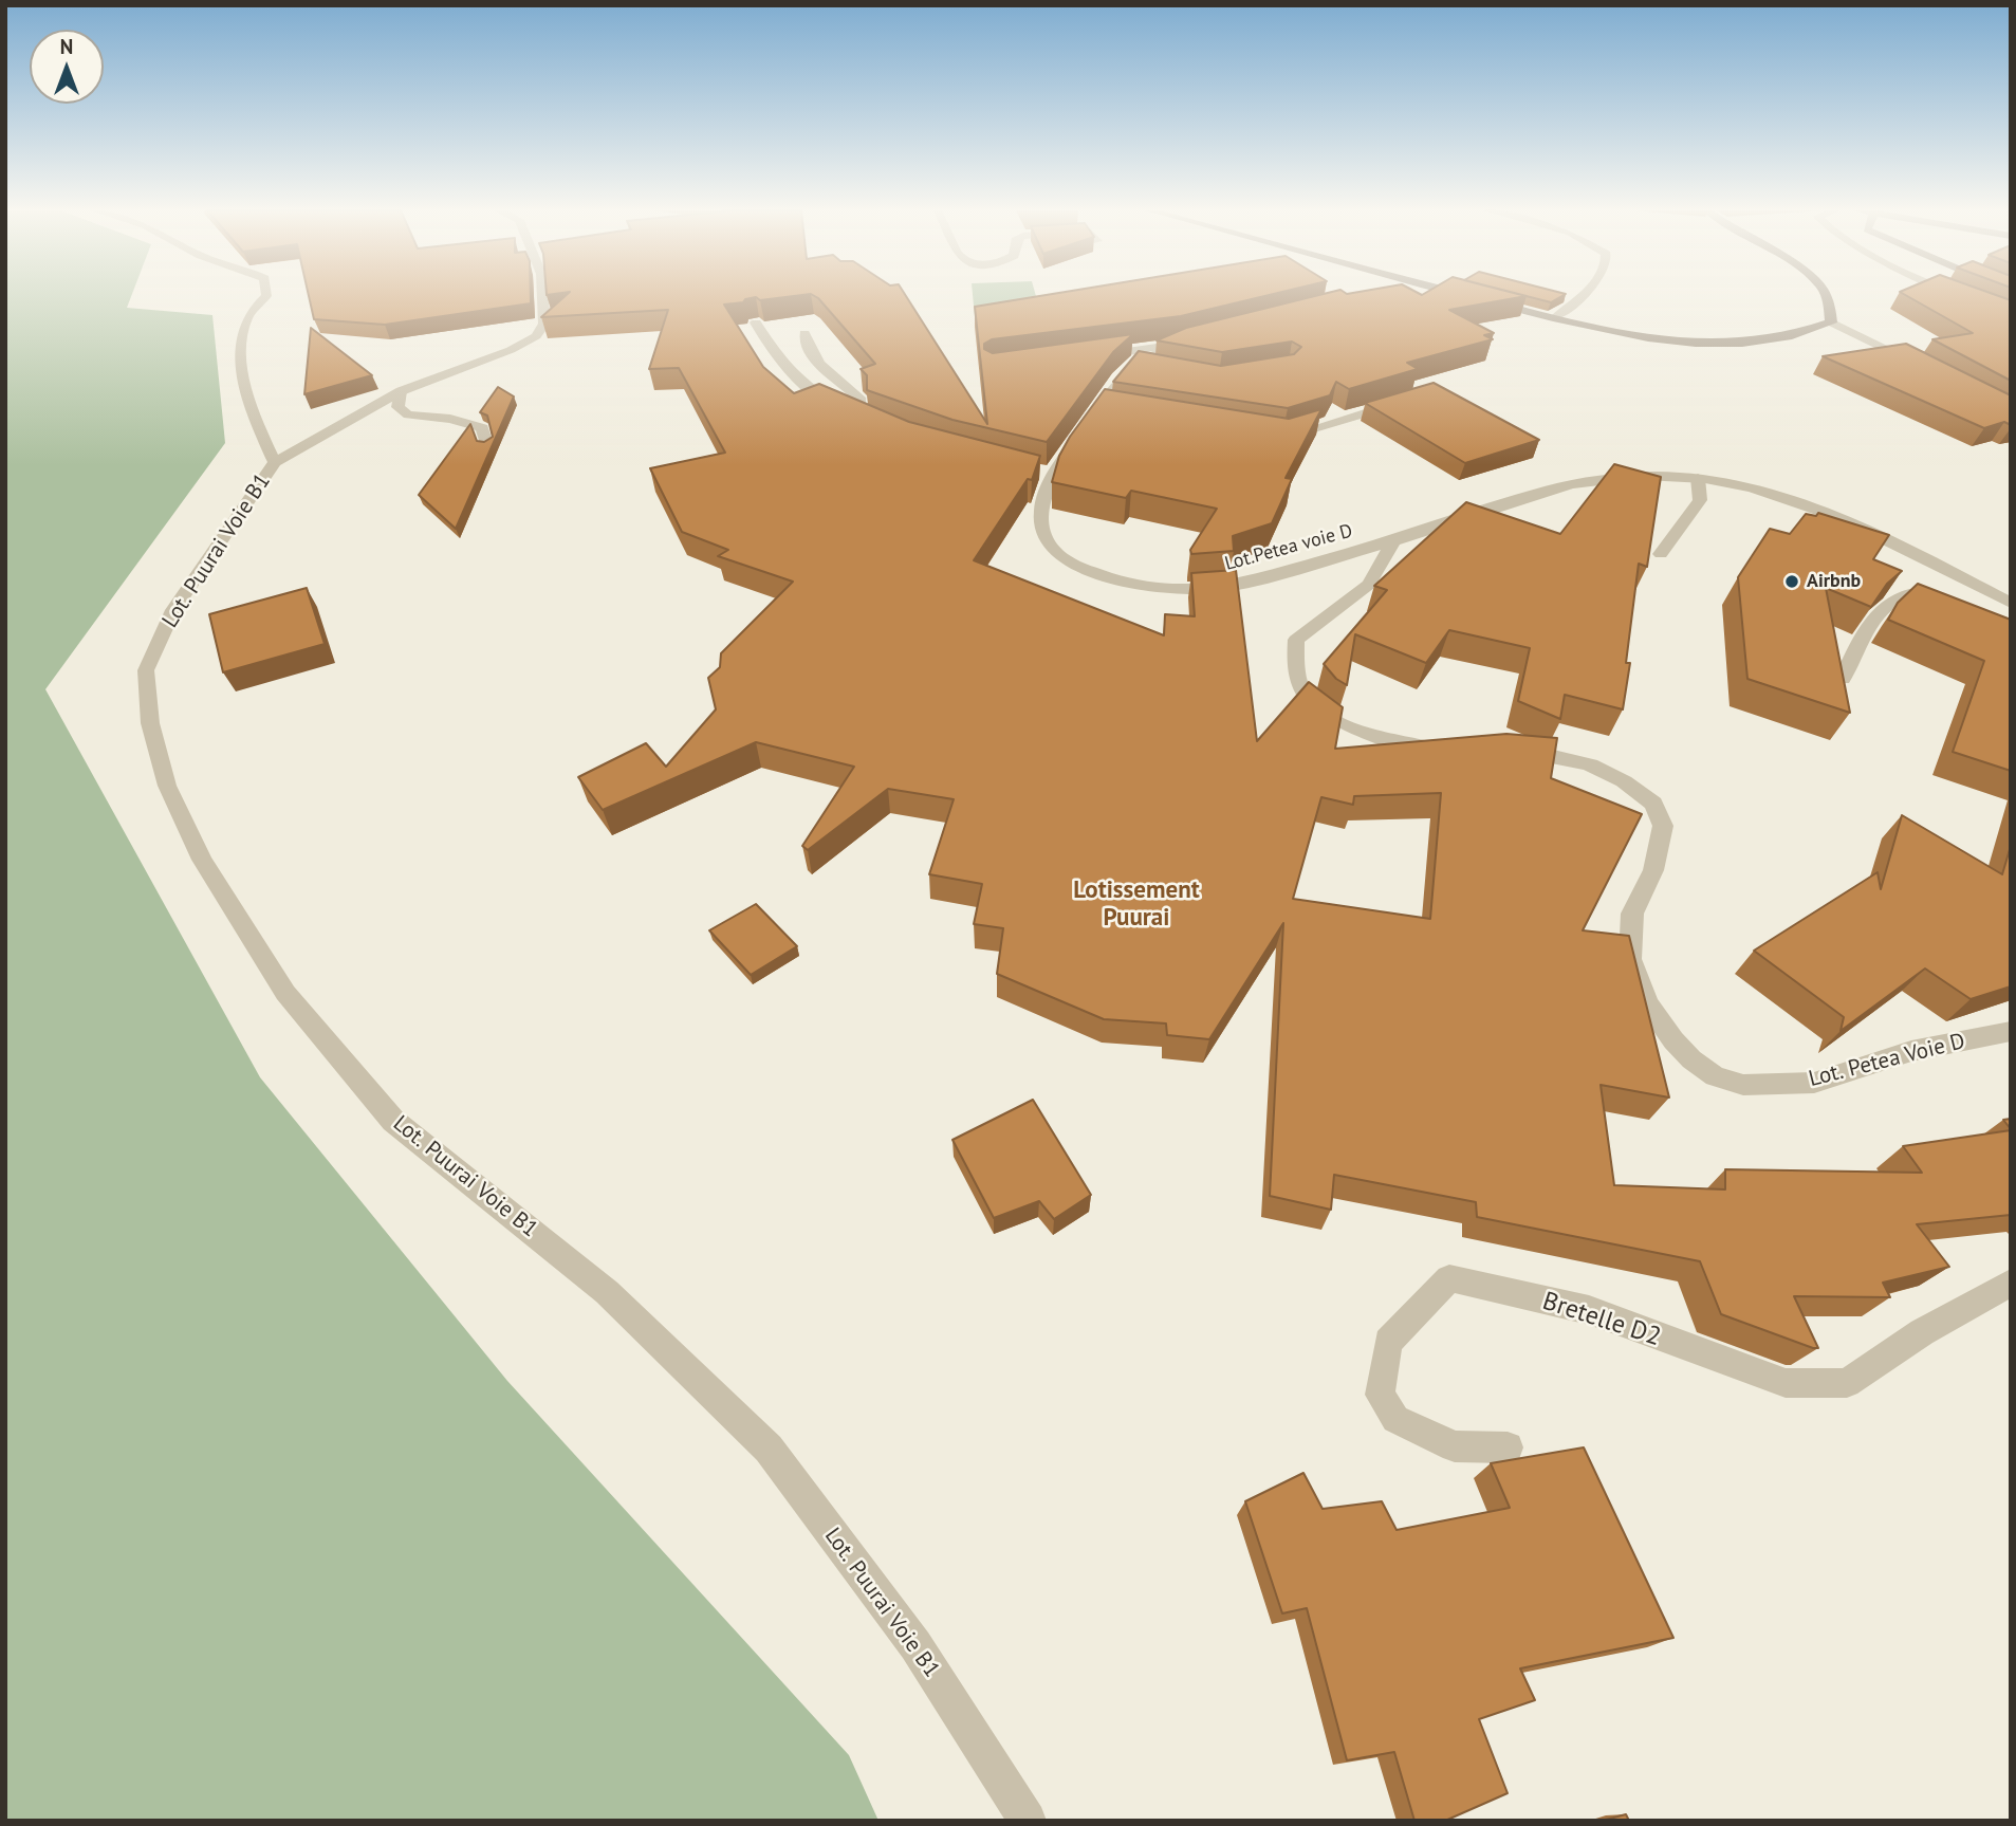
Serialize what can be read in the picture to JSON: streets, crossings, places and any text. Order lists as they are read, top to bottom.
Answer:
{
  "streets": {
    "street": [
      "Lot.Petea voie D",
      "Lot. Puurai Voie B1",
      "Lot. Petea Voie D",
      "Bretelle D2"
    ]
  },
  "districts": ["Lotissement Puurai"],
  "places": ["Airbnb"],
  "north": "top"
}
